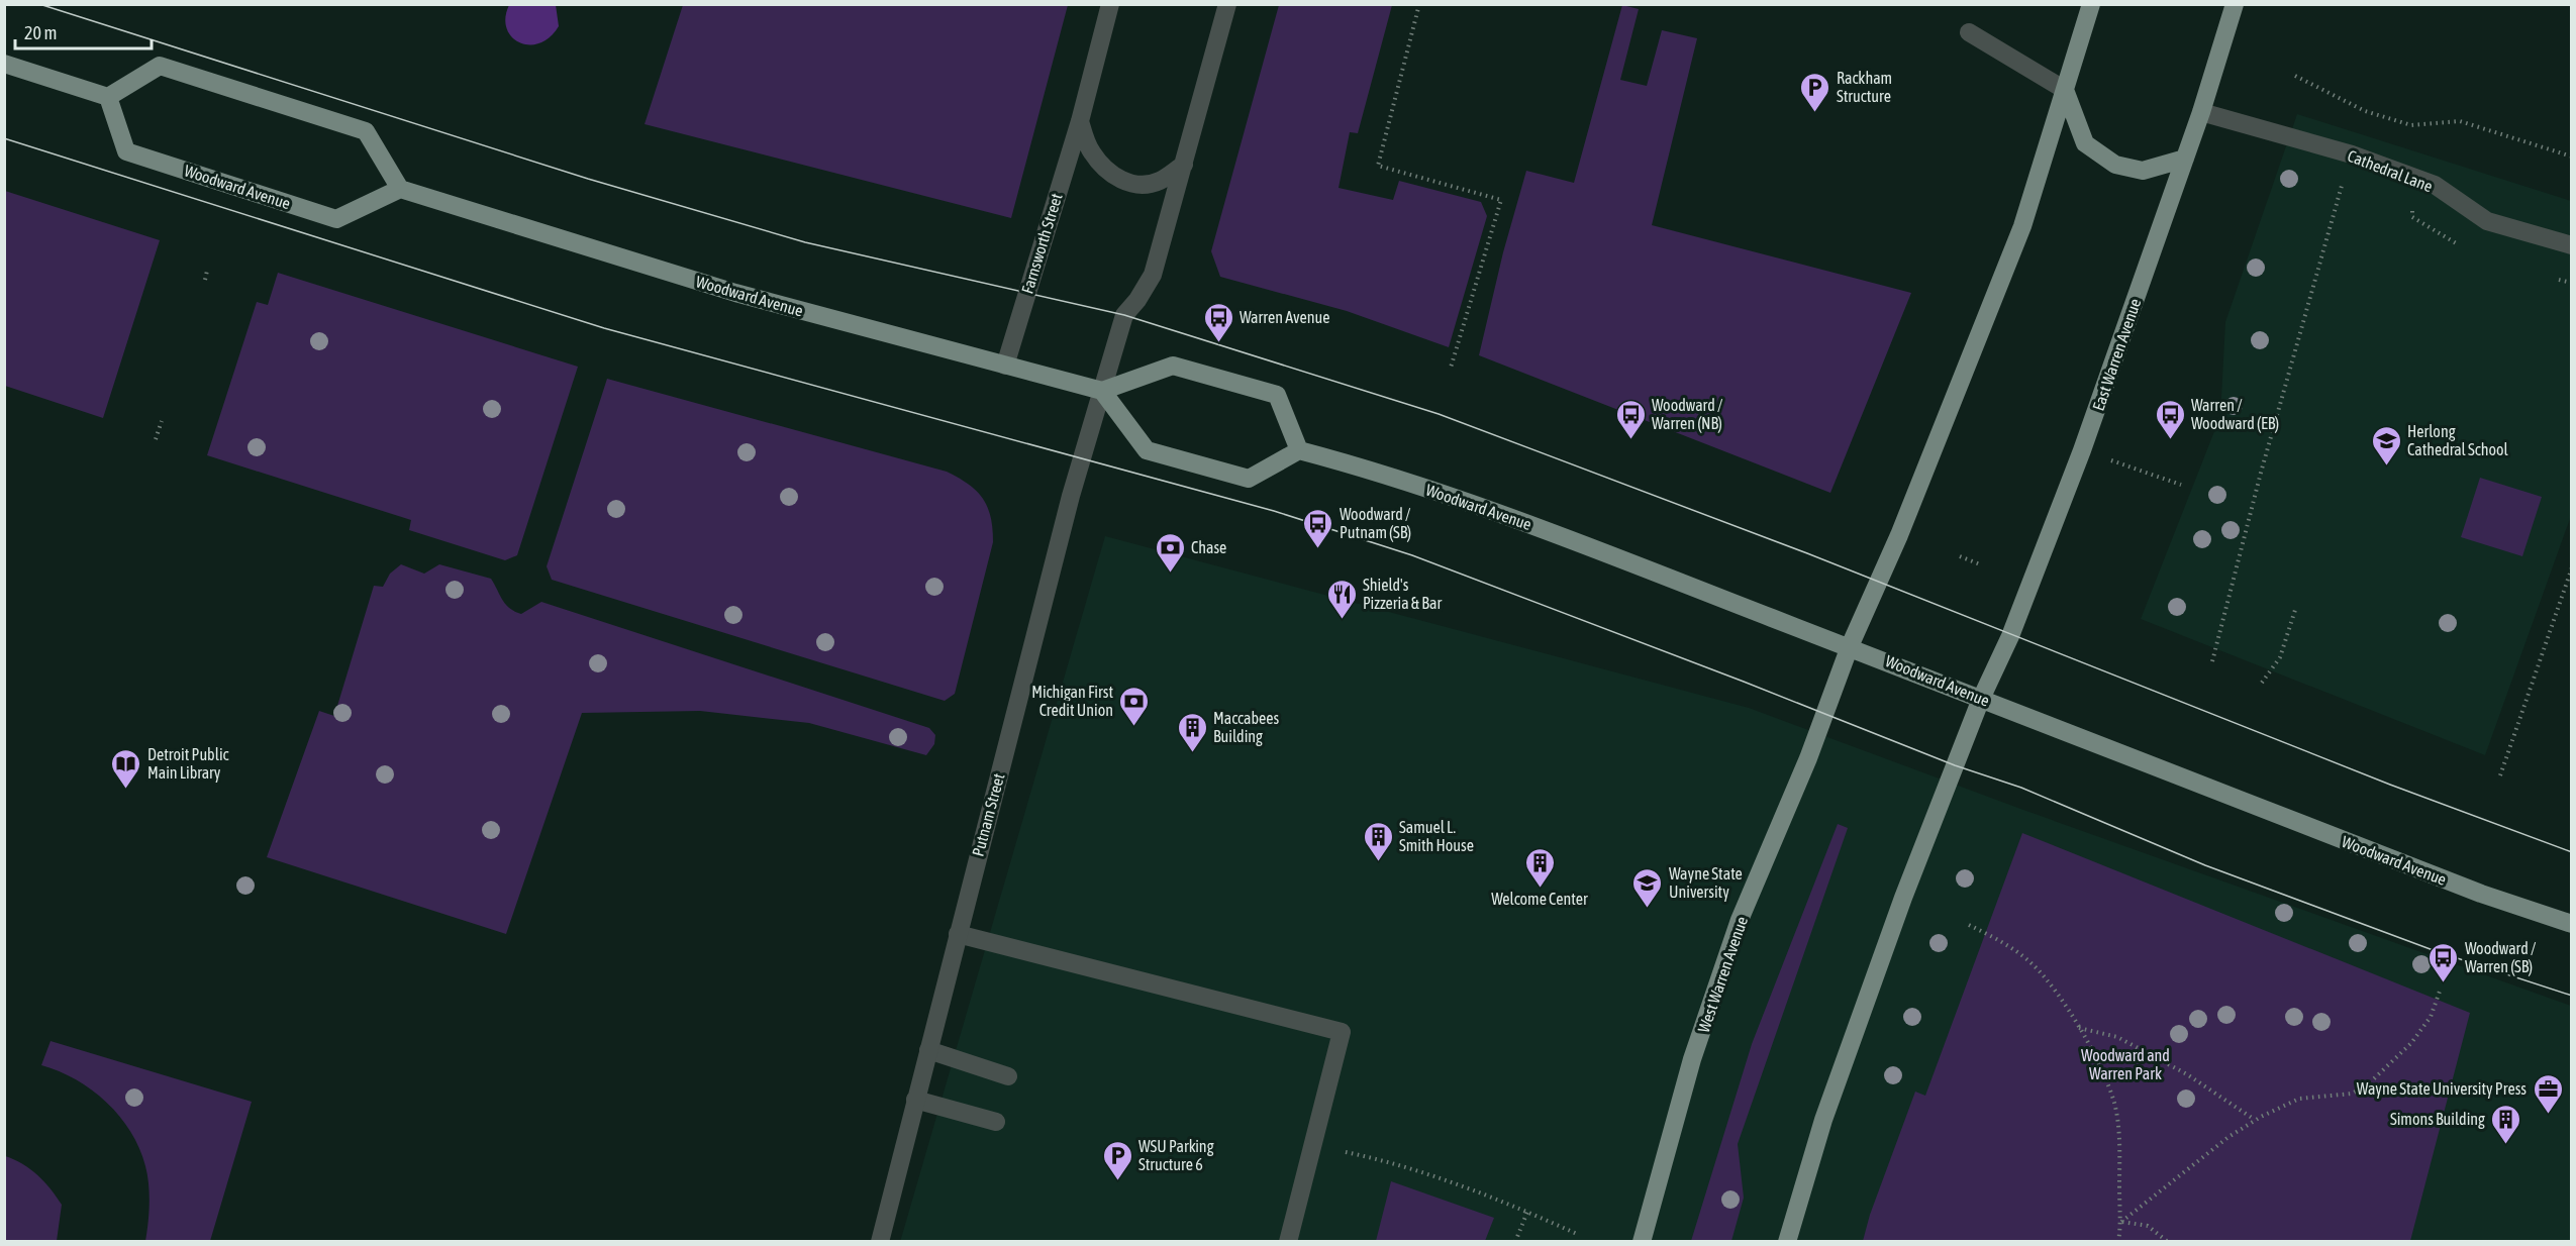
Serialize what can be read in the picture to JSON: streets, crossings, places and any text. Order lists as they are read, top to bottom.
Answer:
{
  "streets": {
    "main road": ["Woodward Avenue", "East Warren Avenue", "West Warren Avenue"],
    "street": ["Cathedral Lane", "Farnsworth Street", "Putnam Street"]
  },
  "crossings": [
    ["Cathedral Lane", "East Warren Avenue"],
    ["Woodward Avenue", "Farnsworth Street"],
    ["Woodward Avenue", "East Warren Avenue"],
    ["Woodward Avenue", "Putnam Street"],
    ["Woodward Avenue", "West Warren Avenue"]
  ],
  "parks": ["Woodward and Warren Park"],
  "places": {
    "parking": ["Rackham Structure", "WSU Parking Structure 6"],
    "bus stop": [
      "Warren Avenue",
      "Woodward / Warren (NB)",
      "Warren / Woodward (EB)",
      "Woodward / Putnam (SB)",
      "Woodward / Warren (SB)"
    ],
    "school or university": ["Herlong Cathedral School", "Wayne State University"],
    "bank": ["Chase", "Michigan First Credit Union"],
    "restaurant": ["Shield's Pizzeria & Bar"],
    "building": [
      "Maccabees Building",
      "Samuel L. Smith House",
      "Welcome Center",
      "Simons Building"
    ],
    "library": ["Detroit Public Main Library"],
    "office": ["Wayne State University Press"]
  },
  "scale_bar": "20 m"
}
